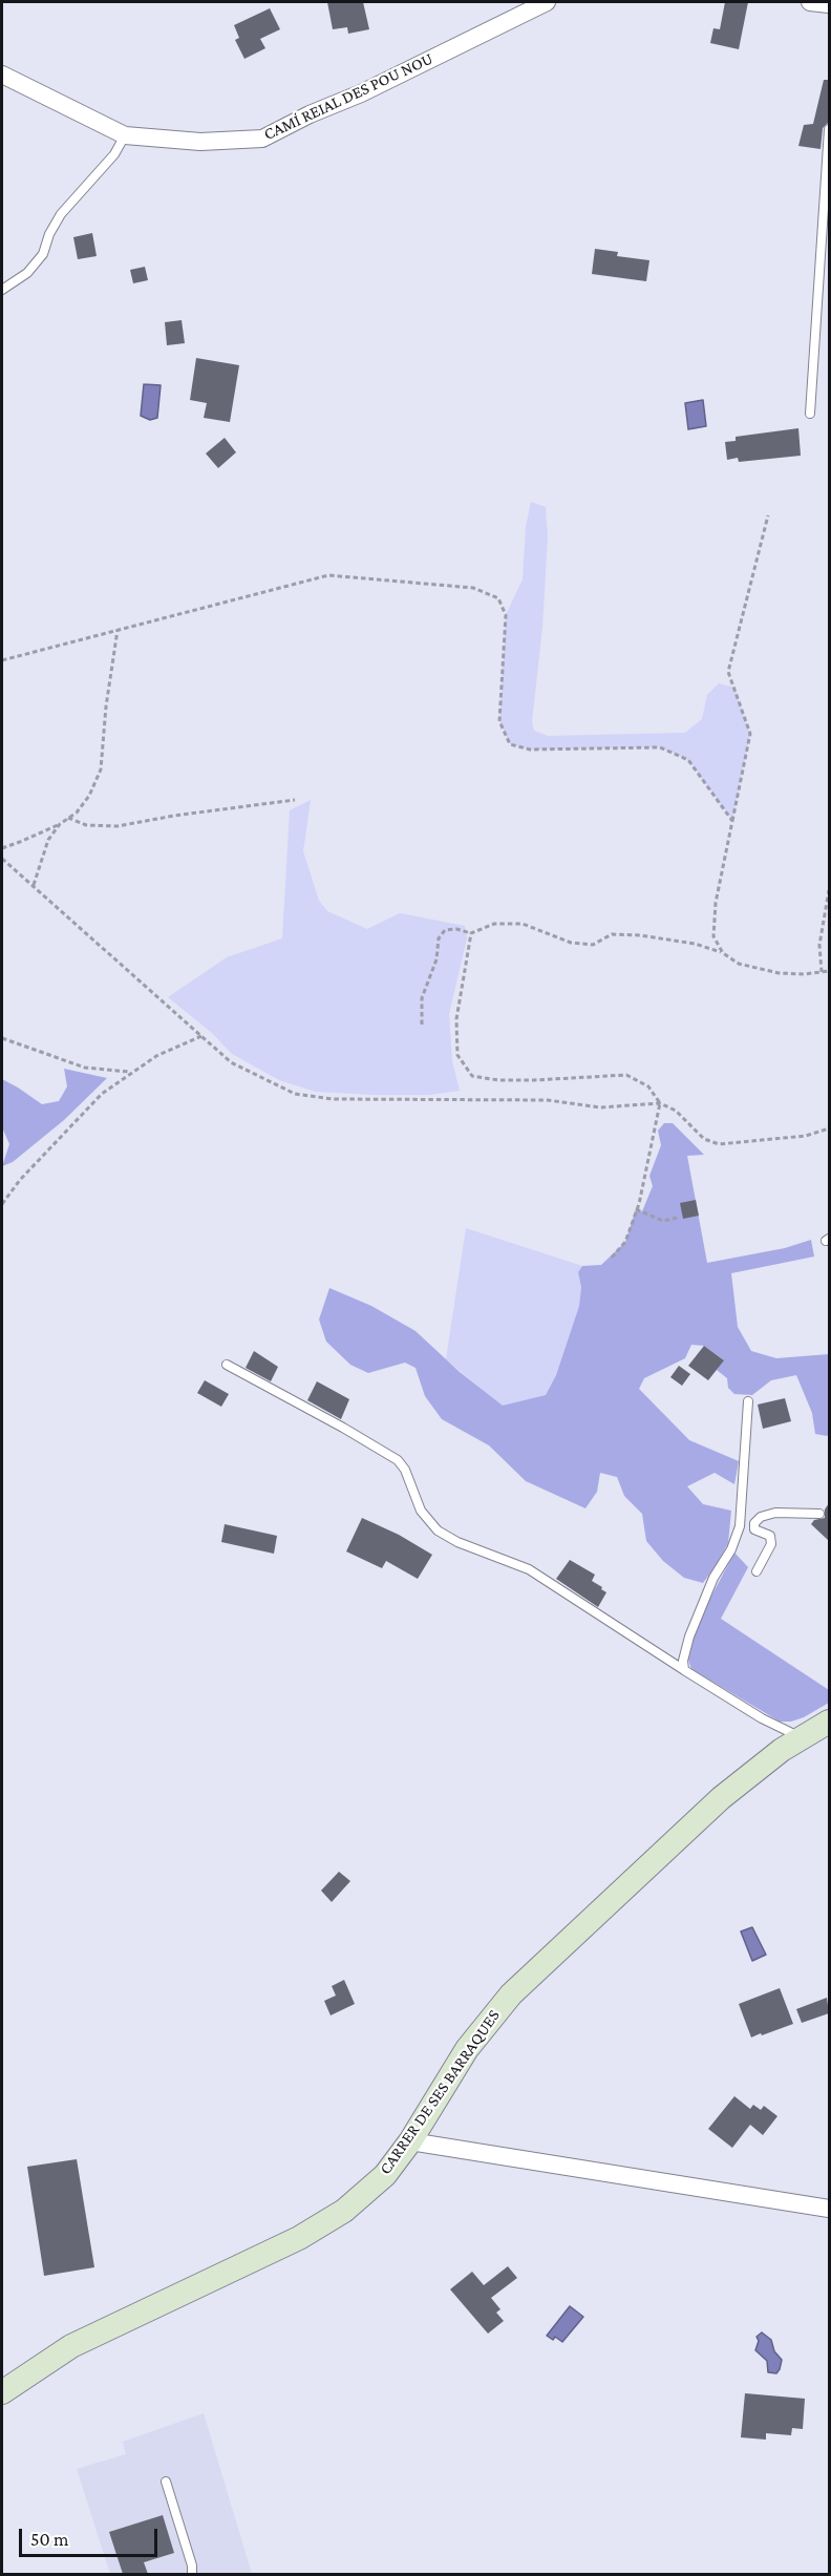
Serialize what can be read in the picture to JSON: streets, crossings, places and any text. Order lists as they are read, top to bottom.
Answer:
{
  "streets": {
    "main road": ["CARRER DE SES BARRAQUES"],
    "street": ["CAMÍ REIAL DES POU NOU"]
  },
  "scale_bar": "50 m"
}
